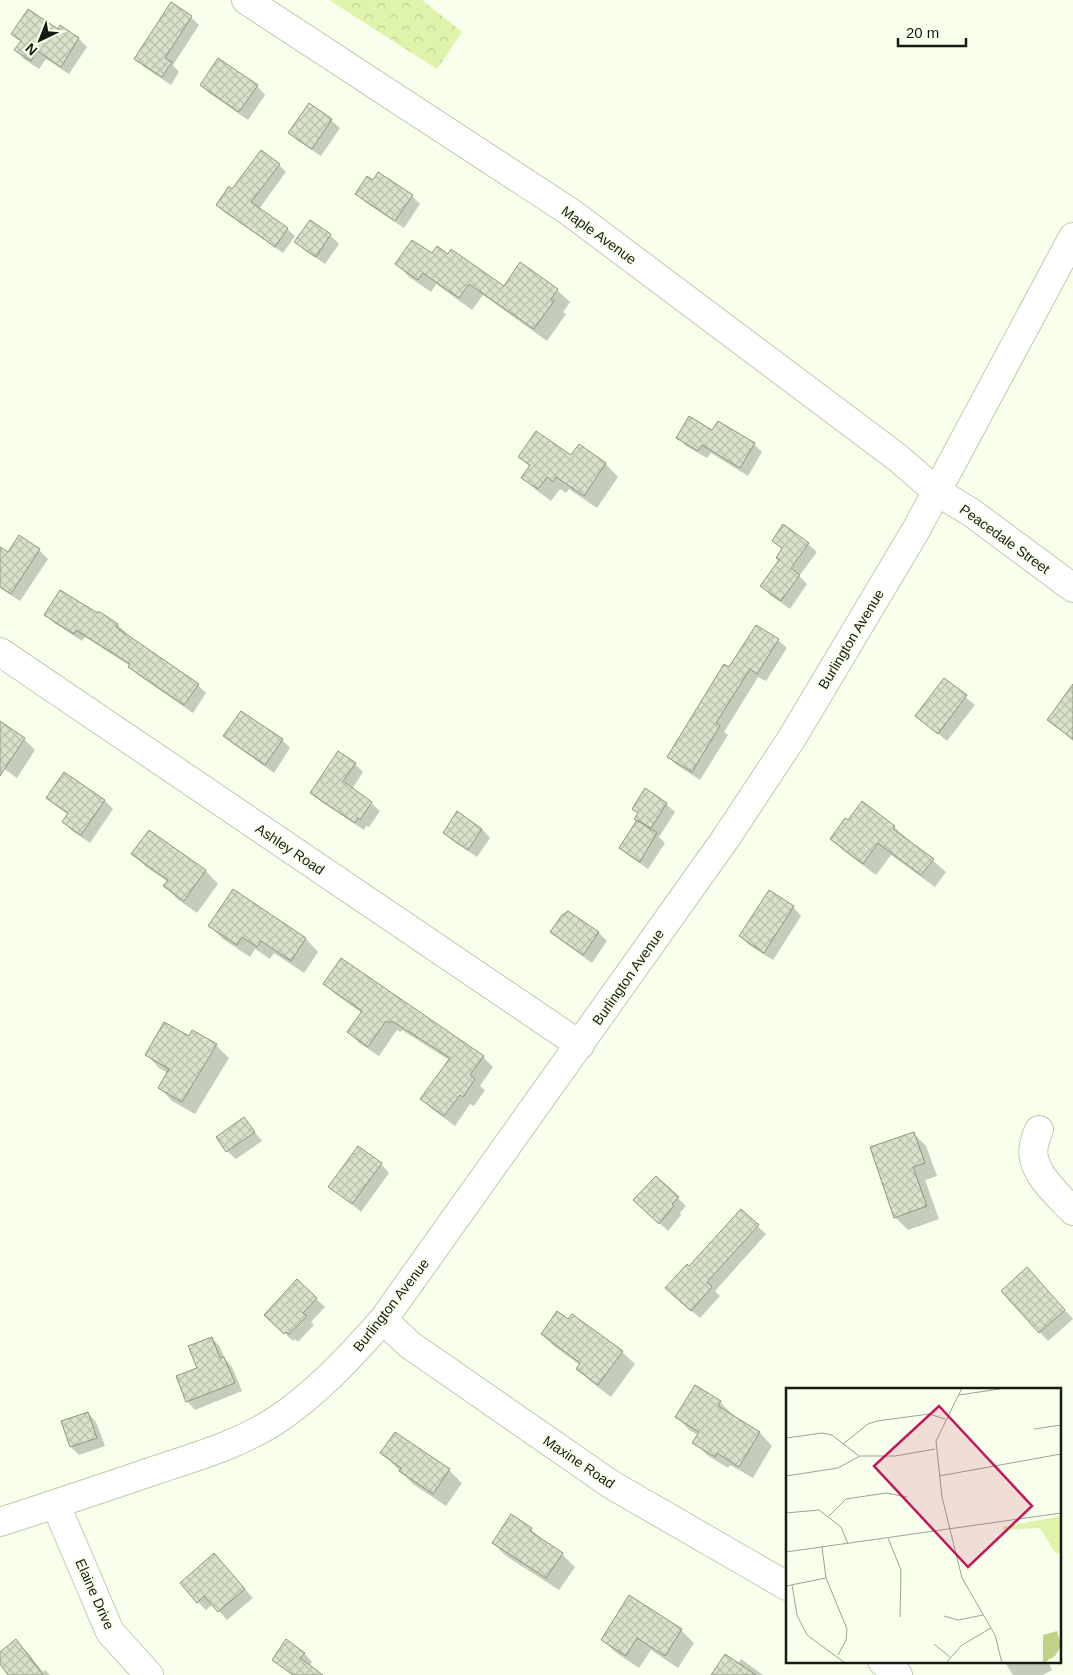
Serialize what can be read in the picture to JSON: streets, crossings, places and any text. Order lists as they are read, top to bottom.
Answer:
{
  "streets": {
    "main road": [
      "Maple Avenue",
      "Peacedale Street",
      "Burlington Avenue",
      "Ashley Road",
      "Maxine Road",
      "Elaine Drive"
    ]
  },
  "crossings": [
    ["Maple Avenue", "Peacedale Street"],
    ["Maple Avenue", "Burlington Avenue"],
    ["Peacedale Street", "Burlington Avenue"],
    ["Burlington Avenue", "Ashley Road"],
    ["Burlington Avenue", "Maxine Road"],
    ["Burlington Avenue", "Elaine Drive"]
  ],
  "scale_bar": "20 m",
  "north": "bottom left"
}
